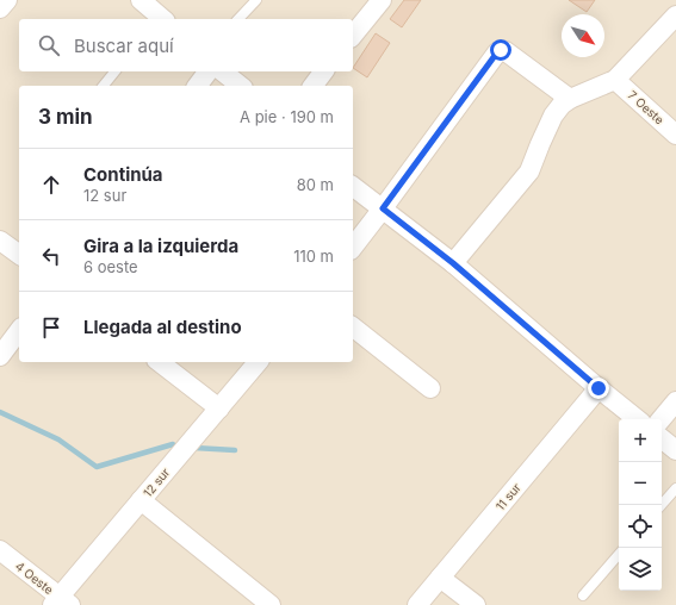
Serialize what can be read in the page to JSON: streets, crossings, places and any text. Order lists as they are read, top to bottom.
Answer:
{
  "streets": {
    "street": [
      "7 Oeste",
      "12 sur",
      "11 sur",
      "4 Oeste"
    ]
  },
  "crossings": [
    ["12 sur", "4 Oeste"]
  ],
  "north": "bottom right",
  "page": {
    "search": "Buscar aquí",
    "heading": ["3 min", "A pie · 190 m"],
    "list": [
      ["Continúa", "12 sur", "80 m"],
      ["Gira a la izquierda", "6 oeste", "110 m"],
      "Llegada al destino"
    ],
    "map_buttons": ["+", "−"]
  }
}
